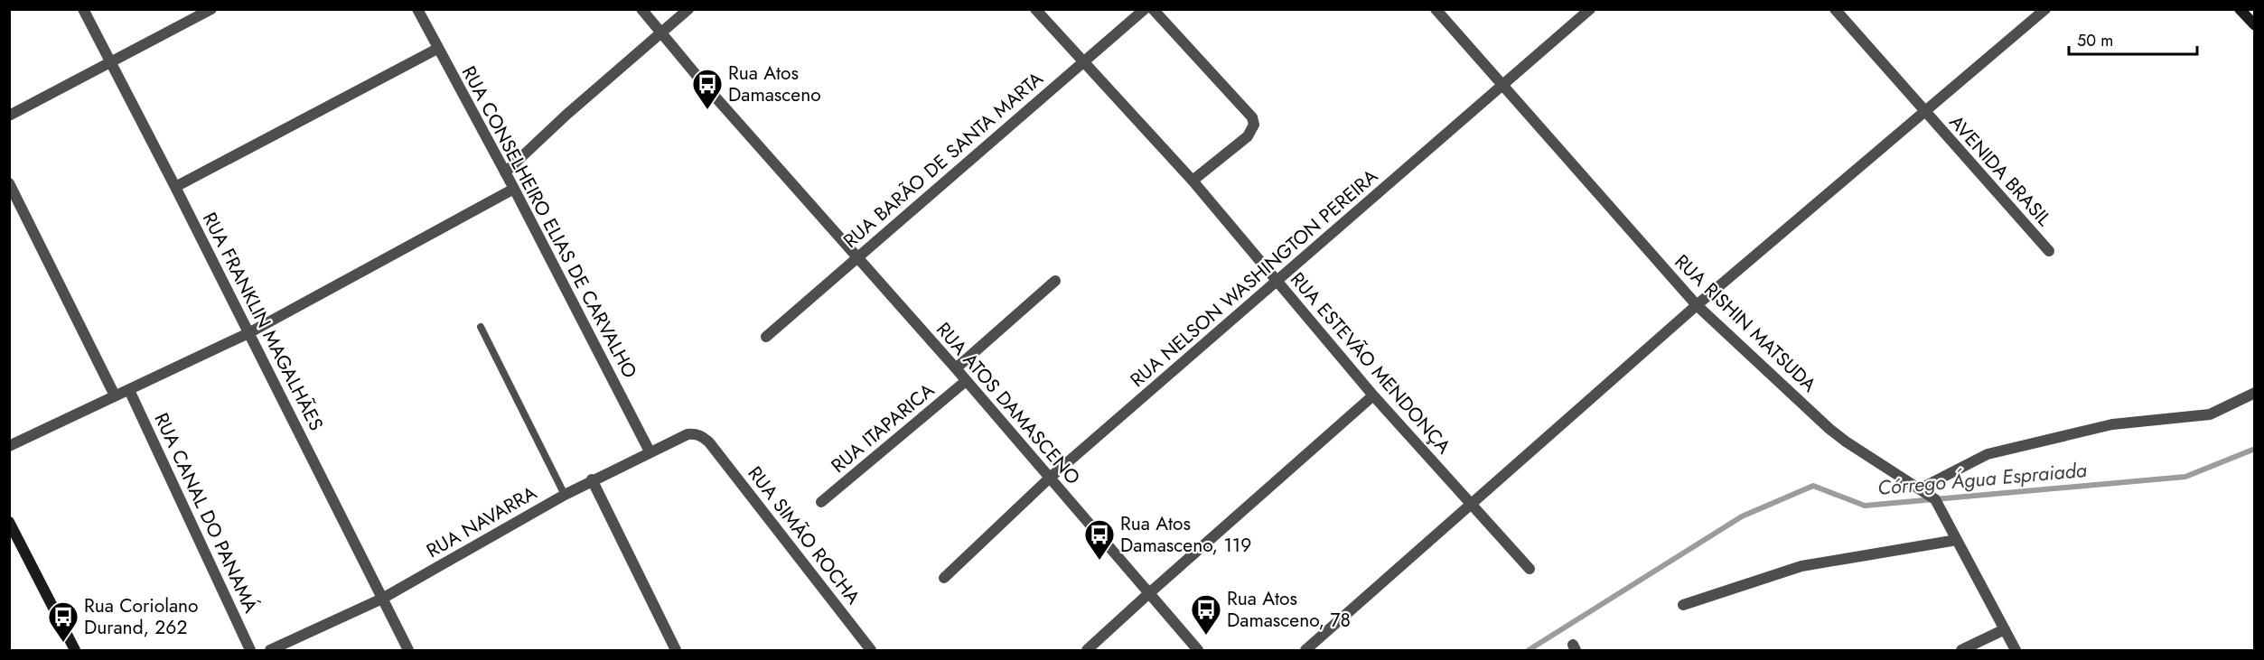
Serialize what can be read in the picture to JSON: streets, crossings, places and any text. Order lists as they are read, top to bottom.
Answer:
{
  "streets": {
    "street": [
      "RUA BARÃO DE SANTA MARTA",
      "AVENIDA BRASIL",
      "RUA CONSELHEIRO ELIAS DE CARVALHO",
      "RUA NELSON WASHINGTON PEREIRA",
      "RUA FRANKLIN MAGALHÃES",
      "RUA RISHIN MATSUDA",
      "RUA ESTEVÃO MENDONÇA",
      "RUA ATOS DAMASCENO",
      "RUA ITAPARICA",
      "RUA CANAL DO PANAMÁ",
      "RUA NAVARRA",
      "RUA SIMÃO ROCHA"
    ]
  },
  "crossings": [
    ["RUA BARÃO DE SANTA MARTA", "RUA ESTEVÃO MENDONÇA"],
    ["RUA BARÃO DE SANTA MARTA", "RUA ATOS DAMASCENO"],
    ["RUA CONSELHEIRO ELIAS DE CARVALHO", "RUA NAVARRA"],
    ["RUA NELSON WASHINGTON PEREIRA", "RUA RISHIN MATSUDA"],
    ["RUA NELSON WASHINGTON PEREIRA", "RUA ESTEVÃO MENDONÇA"],
    ["RUA NELSON WASHINGTON PEREIRA", "RUA ATOS DAMASCENO"],
    ["RUA FRANKLIN MAGALHÃES", "RUA NAVARRA"],
    ["RUA ATOS DAMASCENO", "RUA ITAPARICA"],
    ["RUA NAVARRA", "RUA SIMÃO ROCHA"]
  ],
  "water": ["Córrego Água Espraiada"],
  "places": {
    "bus stop": [
      "Rua Atos Damasceno",
      "Rua Atos Damasceno, 119",
      "Rua Atos Damasceno, 78",
      "Rua Coriolano Durand, 262"
    ]
  },
  "scale_bar": "50 m"
}
